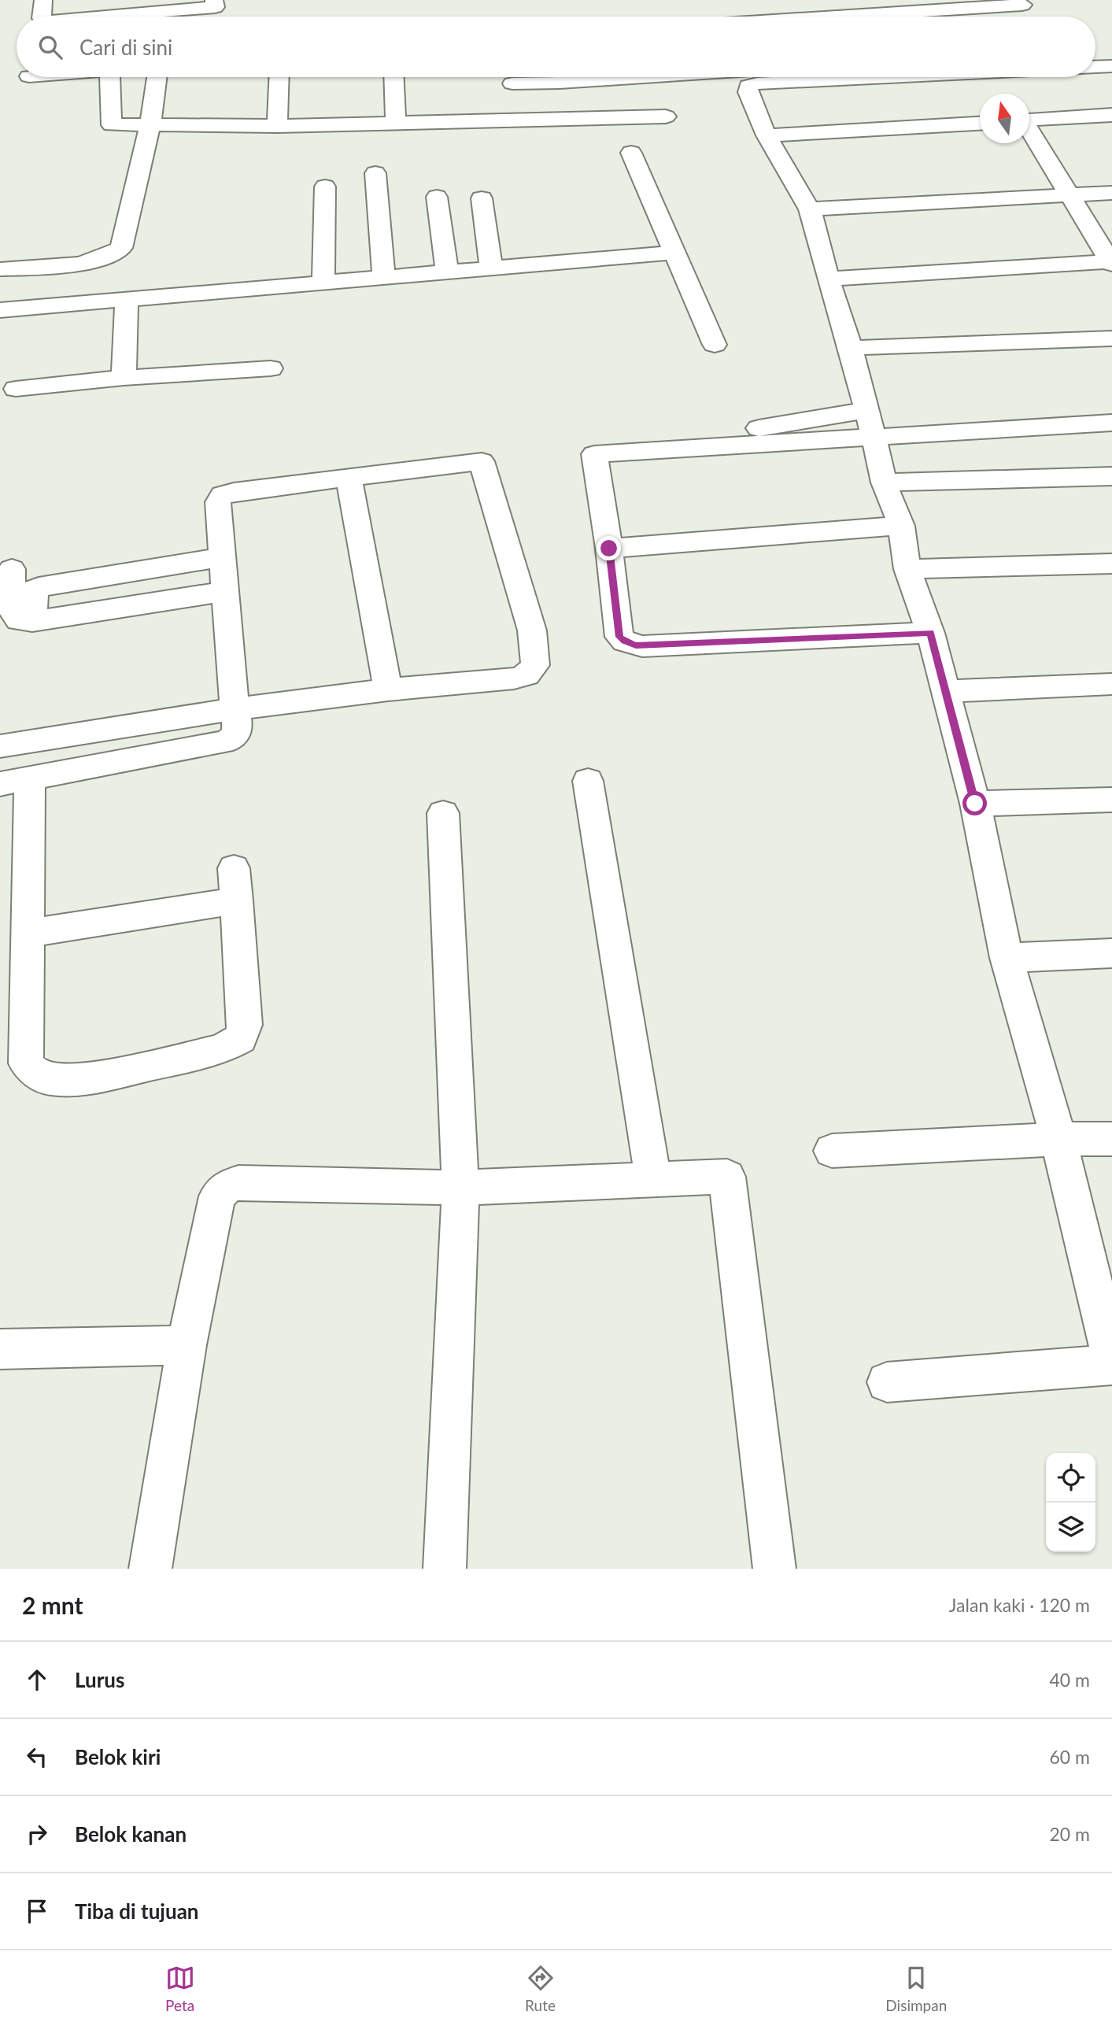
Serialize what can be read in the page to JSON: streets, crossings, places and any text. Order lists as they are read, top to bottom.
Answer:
{
  "north": "top",
  "page": {
    "search": "Cari di sini",
    "heading": ["2 mnt", "Jalan kaki · 120 m"],
    "list": [
      ["Lurus", "40 m"],
      ["Belok kiri", "60 m"],
      ["Belok kanan", "20 m"],
      "Tiba di tujuan"
    ],
    "nav": ["Peta", "Rute", "Disimpan"]
  }
}
